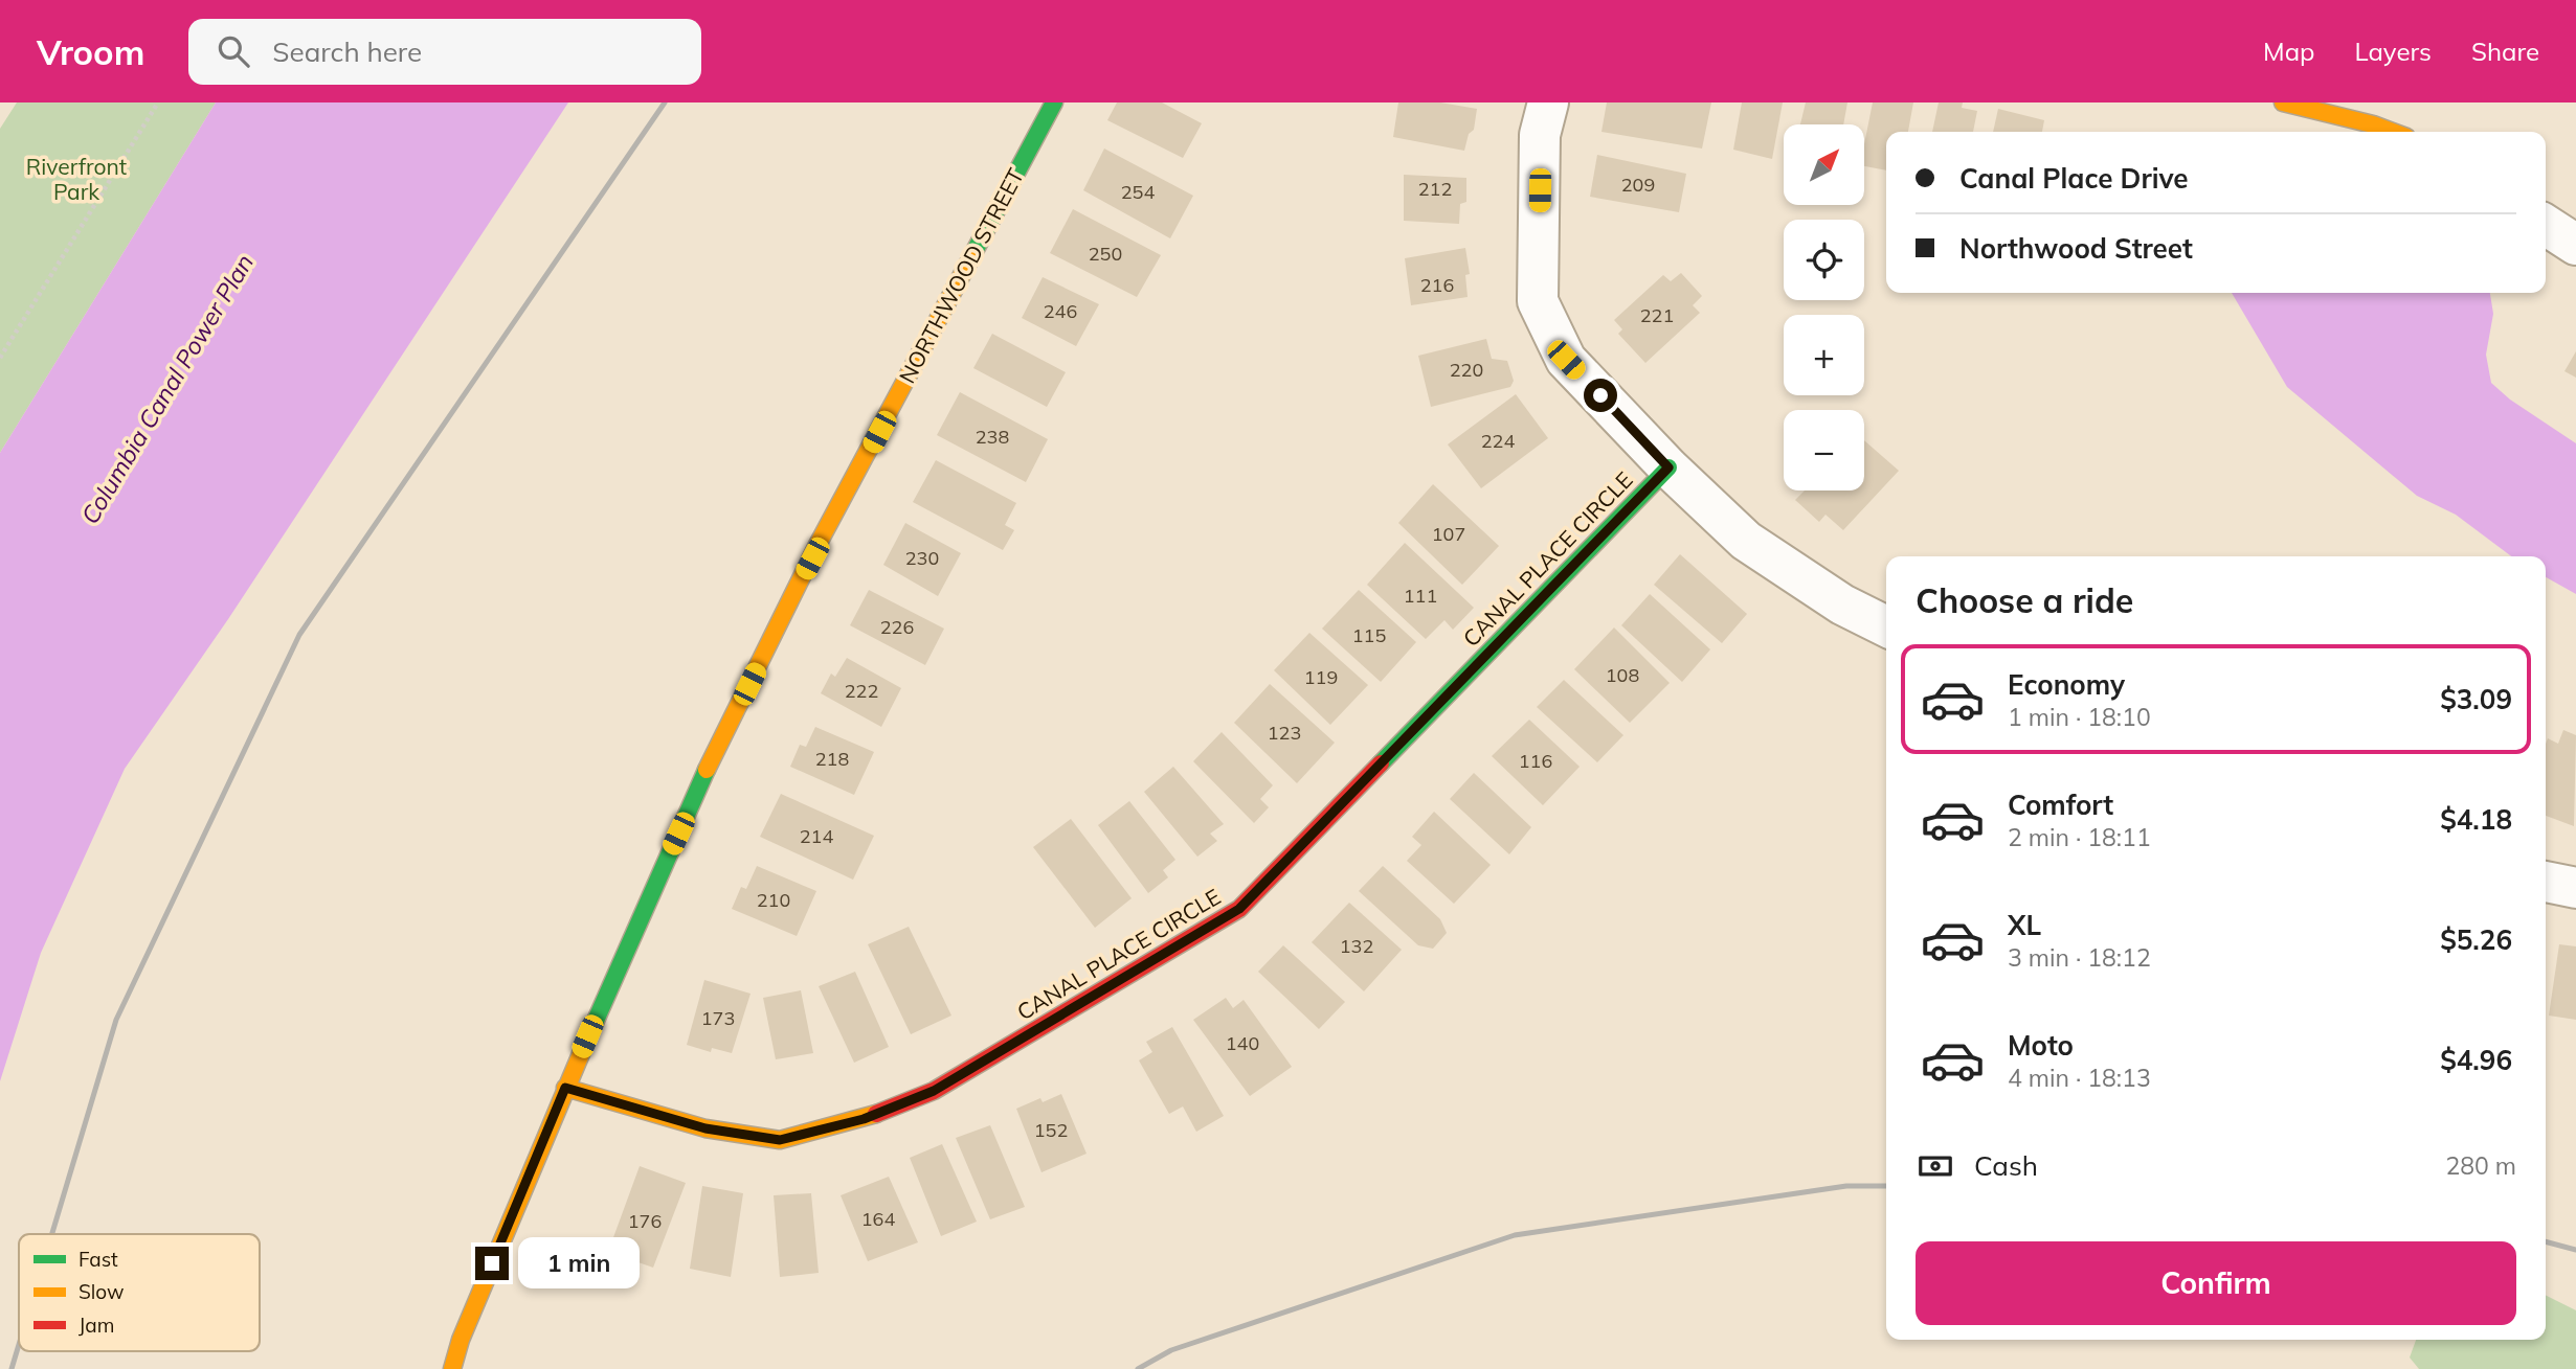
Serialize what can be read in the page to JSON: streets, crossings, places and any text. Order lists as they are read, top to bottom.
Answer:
{
  "streets": {
    "street": ["NORTHWOOD STREET", "CANAL PLACE CIRCLE"]
  },
  "crossings": [
    ["NORTHWOOD STREET", "CANAL PLACE CIRCLE"]
  ],
  "water": ["Columbia Canal Power Plan"],
  "parks": ["Riverfront Park"],
  "house_numbers": [
    "209",
    "212",
    "254",
    "250",
    "216",
    "246",
    "221",
    "220",
    "238",
    "224",
    "107",
    "230",
    "111",
    "226",
    "115",
    "108",
    "119",
    "222",
    "123",
    "218",
    "116",
    "214",
    "210",
    "132",
    "173",
    "140",
    "152",
    "164",
    "176"
  ],
  "legend": ["Fast", "Slow", "Jam"],
  "north": "top right",
  "page": {
    "header": "Vroom",
    "search": "Search here",
    "nav": ["Map", "Layers", "Share"],
    "map_buttons": ["+", "−"],
    "banner": ["Canal Place Drive", "Northwood Street"],
    "heading": "Choose a ride",
    "list": [
      {
        "name": "Economy",
        "note": "1 min · 18:10",
        "value": "$3.09"
      },
      {
        "name": "Comfort",
        "note": "2 min · 18:11",
        "value": "$4.18"
      },
      {
        "name": "XL",
        "note": "3 min · 18:12",
        "value": "$5.26"
      },
      {
        "name": "Moto",
        "note": "4 min · 18:13",
        "value": "$4.96"
      }
    ],
    "pay": ["Cash", "280 m"],
    "buttons": "Confirm",
    "bubble": "1 min"
  }
}
